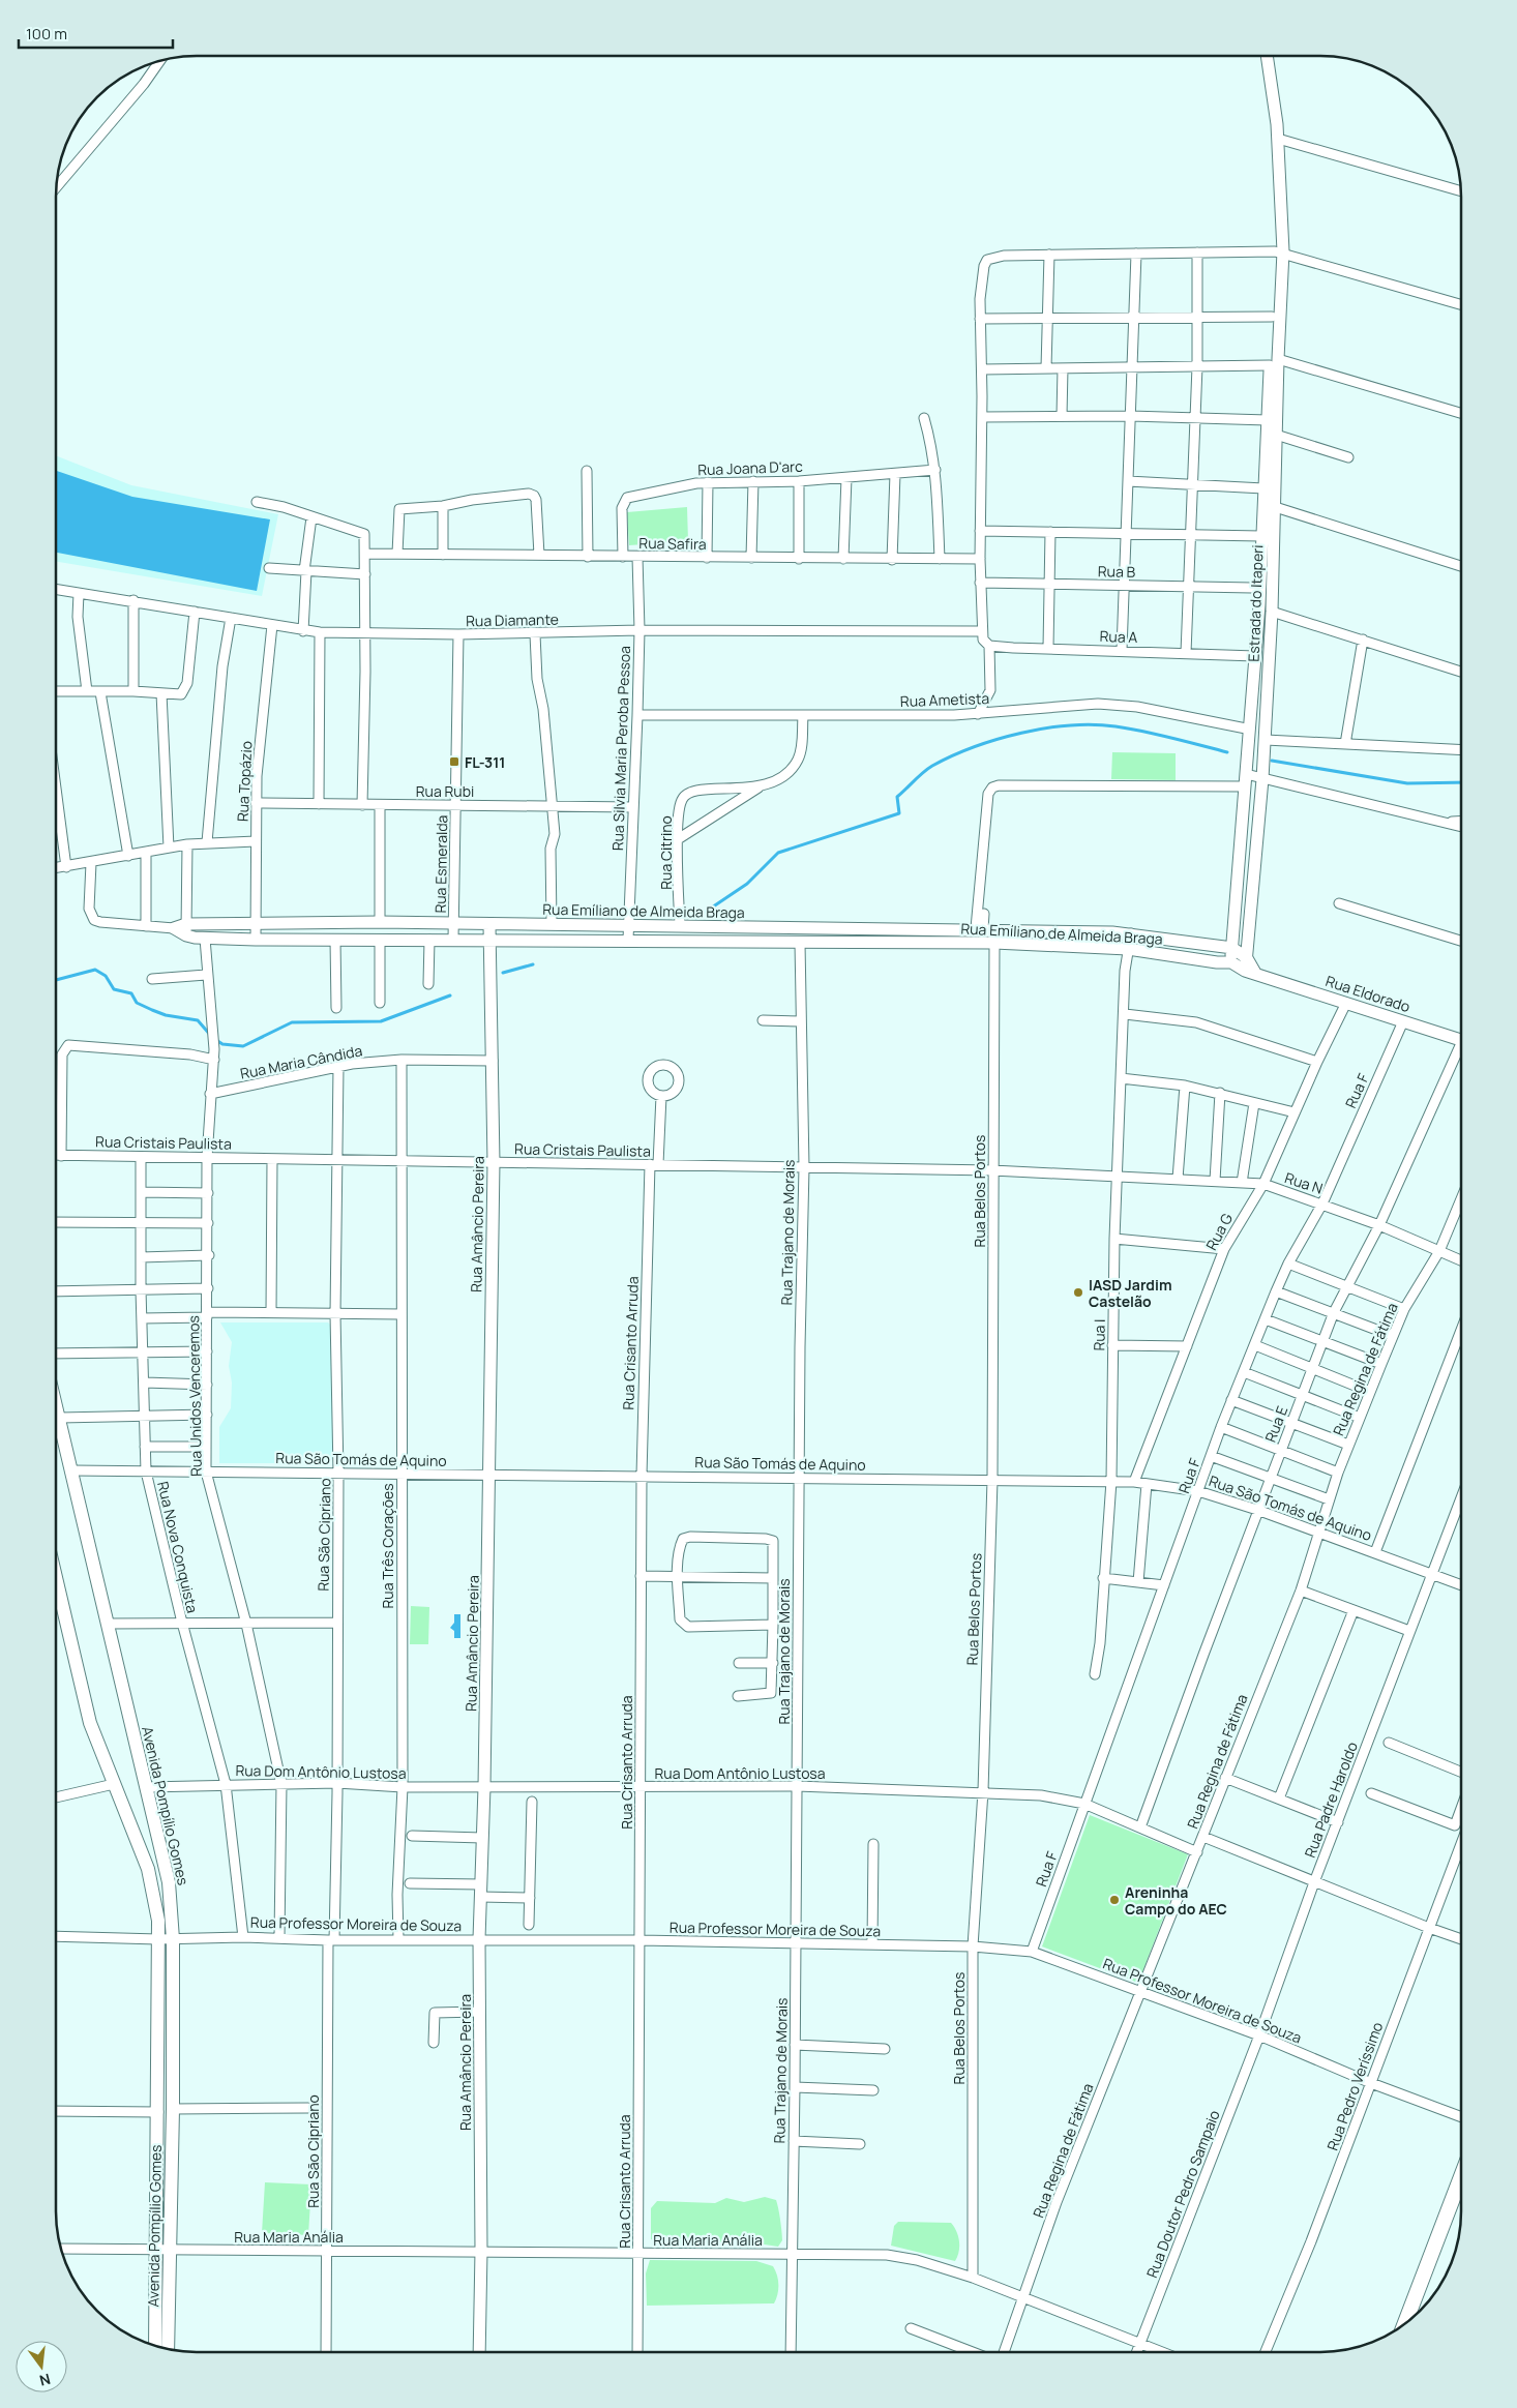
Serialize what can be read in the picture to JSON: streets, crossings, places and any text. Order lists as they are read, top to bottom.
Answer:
{
  "streets": {
    "main road": ["Avenida Pompílio Gomes"],
    "street": [
      "Rua Joana D'arc",
      "Rua Safira",
      "Rua B",
      "Estrada do Itaperi",
      "Rua Diamante",
      "Rua A",
      "Rua Ametista",
      "Rua Silvia Maria Peroba Pessoa",
      "Rua Topázio",
      "Rua Rubi",
      "Rua Citrino",
      "Rua Esmeralda",
      "Rua Emíliano de Almeida Braga",
      "Rua Eldorado",
      "Rua Maria Cândida",
      "Rua F",
      "Rua Cristais Paulista",
      "Rua N",
      "Rua Belos Portos",
      "Rua Amâncio Pereira",
      "Rua G",
      "Rua Trajano de Morais",
      "Rua I",
      "Rua Crisanto Arruda",
      "Rua Regina de Fátima",
      "Rua Unidos Venceremos",
      "Rua E",
      "Rua São Tomás de Aquino",
      "Rua São Cipriano",
      "Rua Três Corações",
      "Rua Nova Conquista",
      "Rua Dom Antônio Lustosa",
      "Rua Padre Haroldo",
      "Rua Professor Moreira de Souza",
      "Rua Pedro Veríssimo",
      "Rua Doutor Pedro Sampaio",
      "Rua Maria Anália"
    ]
  },
  "crossings": [
    ["Rua Joana D'arc", "Rua Safira"],
    ["Rua Safira", "Rua Silvia Maria Peroba Pessoa"],
    ["Estrada do Itaperi", "Rua A"],
    ["Estrada do Itaperi", "Rua Ametista"],
    ["Estrada do Itaperi", "Rua Emíliano de Almeida Braga"],
    ["Estrada do Itaperi", "Rua Eldorado"],
    ["Rua Diamante", "Rua A"],
    ["Rua Diamante", "Rua Silvia Maria Peroba Pessoa"],
    ["Rua Diamante", "Rua Topázio"],
    ["Rua Diamante", "Rua Esmeralda"],
    ["Rua Ametista", "Rua Silvia Maria Peroba Pessoa"],
    ["Rua Ametista", "Rua Citrino"],
    ["Rua Silvia Maria Peroba Pessoa", "Rua Rubi"],
    ["Rua Silvia Maria Peroba Pessoa", "Rua Emíliano de Almeida Braga"],
    ["Rua Topázio", "Rua Rubi"],
    ["Rua Topázio", "Rua Emíliano de Almeida Braga"],
    ["Rua Rubi", "Rua Esmeralda"],
    ["Rua Citrino", "Rua Emíliano de Almeida Braga"],
    ["Rua Esmeralda", "Rua Emíliano de Almeida Braga"],
    ["Rua Emíliano de Almeida Braga", "Rua Eldorado"],
    ["Rua Emíliano de Almeida Braga", "Rua Belos Portos"],
    ["Rua Emíliano de Almeida Braga", "Rua Amâncio Pereira"],
    ["Rua Emíliano de Almeida Braga", "Rua Trajano de Morais"],
    ["Rua Emíliano de Almeida Braga", "Rua I"],
    ["Rua Emíliano de Almeida Braga", "Rua Unidos Venceremos"],
    ["Rua Eldorado", "Rua F"],
    ["Rua Eldorado", "Rua G"],
    ["Rua Maria Cândida", "Rua Amâncio Pereira"],
    ["Rua Maria Cândida", "Rua Unidos Venceremos"],
    ["Rua Maria Cândida", "Rua São Cipriano"],
    ["Rua Maria Cândida", "Rua Três Corações"],
    ["Rua F", "Rua N"],
    ["Rua F", "Rua São Tomás de Aquino"],
    ["Rua F", "Rua Dom Antônio Lustosa"],
    ["Rua F", "Rua Professor Moreira de Souza"],
    ["Rua Cristais Paulista", "Rua N"],
    ["Rua Cristais Paulista", "Rua Belos Portos"],
    ["Rua Cristais Paulista", "Rua Amâncio Pereira"],
    ["Rua Cristais Paulista", "Rua Trajano de Morais"],
    ["Rua Cristais Paulista", "Rua I"],
    ["Rua Cristais Paulista", "Rua Crisanto Arruda"],
    ["Rua Cristais Paulista", "Rua Unidos Venceremos"],
    ["Rua Cristais Paulista", "Rua São Cipriano"],
    ["Rua Cristais Paulista", "Rua Três Corações"],
    ["Rua Cristais Paulista", "Rua Nova Conquista"],
    ["Rua N", "Rua G"],
    ["Rua N", "Rua I"],
    ["Rua N", "Rua Regina de Fátima"],
    ["Rua N", "Rua E"],
    ["Rua Belos Portos", "Rua São Tomás de Aquino"],
    ["Rua Belos Portos", "Rua Dom Antônio Lustosa"],
    ["Rua Belos Portos", "Rua Professor Moreira de Souza"],
    ["Rua Belos Portos", "Rua Maria Anália"],
    ["Rua Amâncio Pereira", "Rua São Tomás de Aquino"],
    ["Rua Amâncio Pereira", "Rua Dom Antônio Lustosa"],
    ["Rua Amâncio Pereira", "Rua Professor Moreira de Souza"],
    ["Rua Amâncio Pereira", "Rua Maria Anália"],
    ["Rua G", "Rua São Tomás de Aquino"],
    ["Rua Trajano de Morais", "Rua São Tomás de Aquino"],
    ["Rua Trajano de Morais", "Rua Dom Antônio Lustosa"],
    ["Rua Trajano de Morais", "Rua Professor Moreira de Souza"],
    ["Rua Trajano de Morais", "Rua Maria Anália"],
    ["Rua I", "Rua São Tomás de Aquino"],
    ["Rua Crisanto Arruda", "Rua São Tomás de Aquino"],
    ["Rua Crisanto Arruda", "Rua Dom Antônio Lustosa"],
    ["Rua Crisanto Arruda", "Rua Professor Moreira de Souza"],
    ["Rua Crisanto Arruda", "Rua Maria Anália"],
    ["Rua Regina de Fátima", "Rua São Tomás de Aquino"],
    ["Rua Regina de Fátima", "Rua Dom Antônio Lustosa"],
    ["Rua Regina de Fátima", "Rua Professor Moreira de Souza"],
    ["Rua Regina de Fátima", "Rua Maria Anália"],
    ["Rua Unidos Venceremos", "Rua São Tomás de Aquino"],
    ["Rua Unidos Venceremos", "Rua Dom Antônio Lustosa"],
    ["Rua Unidos Venceremos", "Rua Professor Moreira de Souza"],
    ["Rua E", "Rua São Tomás de Aquino"],
    ["Rua E", "Rua Dom Antônio Lustosa"],
    ["Rua São Tomás de Aquino", "Rua São Cipriano"],
    ["Rua São Tomás de Aquino", "Rua Três Corações"],
    ["Rua São Tomás de Aquino", "Rua Nova Conquista"],
    ["Rua São Tomás de Aquino", "Rua Padre Haroldo"],
    ["Rua São Tomás de Aquino", "Avenida Pompílio Gomes"],
    ["Rua São Cipriano", "Rua Dom Antônio Lustosa"],
    ["Rua São Cipriano", "Rua Professor Moreira de Souza"],
    ["Rua São Cipriano", "Rua Maria Anália"],
    ["Rua Três Corações", "Rua Dom Antônio Lustosa"],
    ["Rua Três Corações", "Rua Professor Moreira de Souza"],
    ["Rua Nova Conquista", "Rua Dom Antônio Lustosa"],
    ["Rua Nova Conquista", "Rua Professor Moreira de Souza"],
    ["Rua Dom Antônio Lustosa", "Avenida Pompílio Gomes"],
    ["Rua Padre Haroldo", "Rua Professor Moreira de Souza"],
    ["Rua Padre Haroldo", "Rua Doutor Pedro Sampaio"],
    ["Avenida Pompílio Gomes", "Rua Professor Moreira de Souza"],
    ["Avenida Pompílio Gomes", "Rua Maria Anália"],
    ["Rua Professor Moreira de Souza", "Rua Pedro Veríssimo"],
    ["Rua Professor Moreira de Souza", "Rua Doutor Pedro Sampaio"],
    ["Rua Doutor Pedro Sampaio", "Rua Maria Anália"]
  ],
  "places": {
    "transit": ["FL-311"],
    "other": ["IASD Jardim Castelão", "Areninha Campo do AEC"]
  },
  "scale_bar": "100 m",
  "north": "bottom"
}
